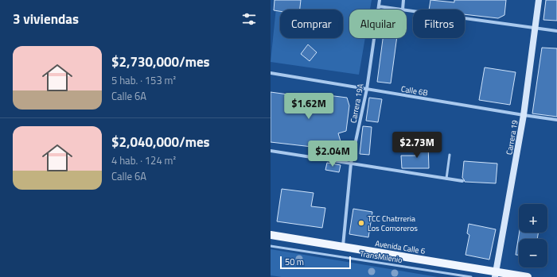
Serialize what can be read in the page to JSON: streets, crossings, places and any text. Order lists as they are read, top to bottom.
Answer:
{
  "streets": {
    "main road": ["Avenida Calle 6"],
    "street": ["Calle 6B", "Carrera 19A", "Carrera 19"],
    "lane": ["TransMilenio"]
  },
  "crossings": [
    ["Calle 6B", "Carrera 19A"],
    ["Calle 6B", "Carrera 19"],
    ["Carrera 19A", "Avenida Calle 6"],
    ["Carrera 19", "Avenida Calle 6"]
  ],
  "places": ["TCC Chatrreria Los Comoreros"],
  "scale_bar": "50 m",
  "page": {
    "heading": "3 viviendas",
    "chip": ["Comprar", "Alquilar", "Filtros"],
    "list": [
      {
        "name": "$2,730,000/mes",
        "note": "5 hab. · 153 m² · Calle 6A"
      },
      {
        "name": "$2,040,000/mes",
        "note": "4 hab. · 124 m² · Calle 6A"
      }
    ],
    "price": ["$1.62M", "$2.73M", "$2.04M"],
    "map_buttons": ["+", "−"],
    "scale": "50 m"
  }
}
